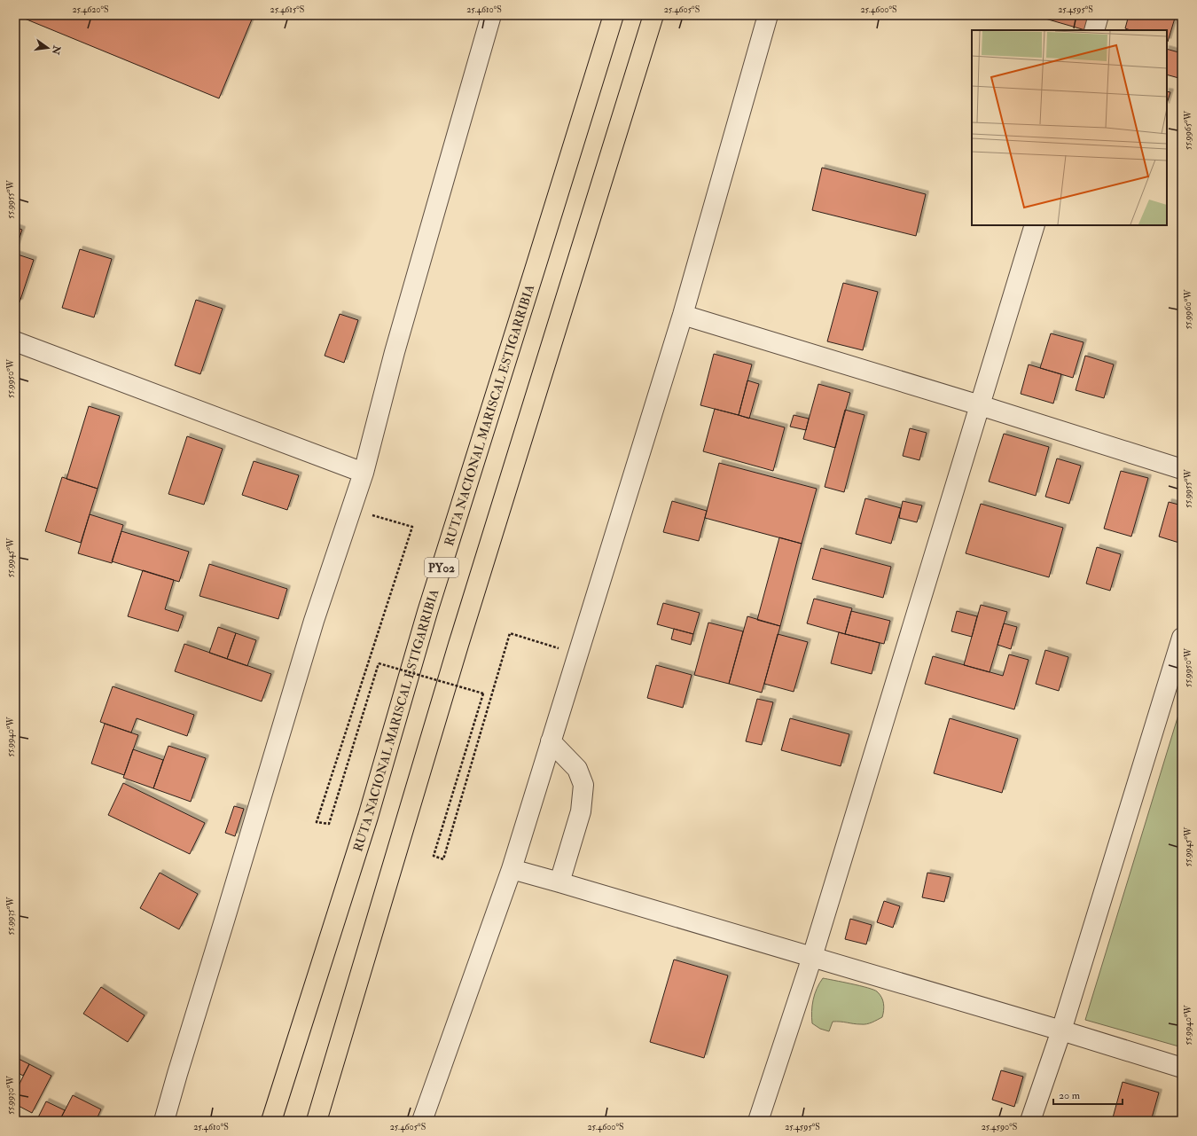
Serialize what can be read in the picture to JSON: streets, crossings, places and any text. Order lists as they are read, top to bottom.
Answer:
{
  "streets": {
    "highway": ["RUTA NACIONAL MARISCAL ESTIGARRIBIA", "PY02"]
  },
  "scale_bar": "20 m",
  "north": "right",
  "coordinates": [
    "25.4620°S",
    "25.4615°S",
    "25.4610°S",
    "25.4605°S",
    "25.4600°S",
    "25.4595°S",
    "55.9965°W",
    "55.9955°W",
    "55.9960°W",
    "55.9950°W",
    "55.9945°W",
    "55.9940°W",
    "55.9935°W",
    "55.9930°W",
    "25.4590°S"
  ]
}
